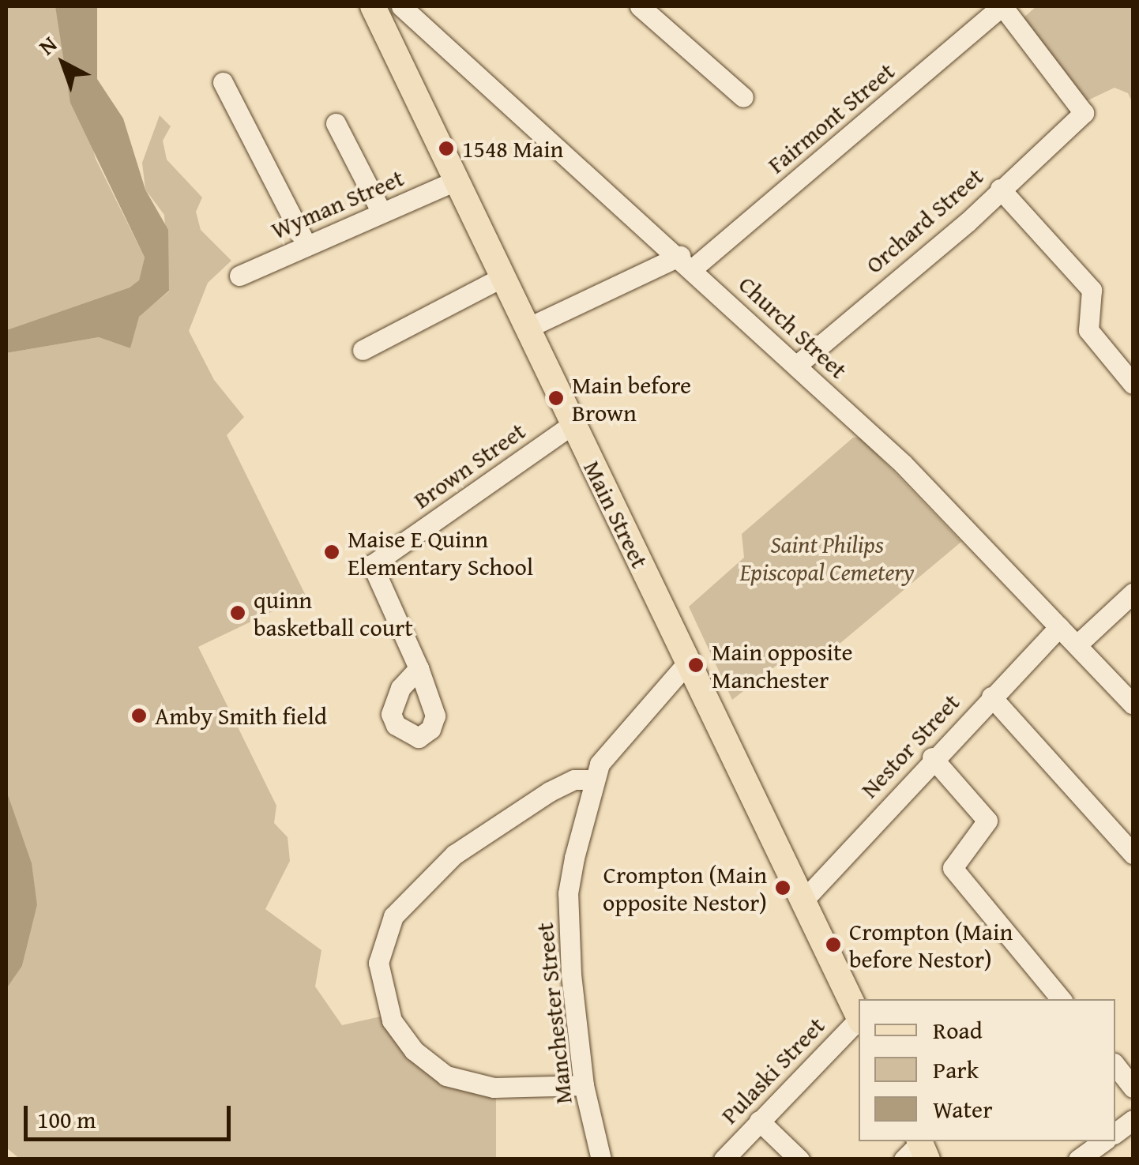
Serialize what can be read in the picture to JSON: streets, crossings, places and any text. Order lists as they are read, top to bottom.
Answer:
{
  "streets": {
    "main road": ["Main Street"],
    "street": [
      "Fairmont Street",
      "Wyman Street",
      "Orchard Street",
      "Church Street",
      "Brown Street",
      "Nestor Street",
      "Manchester Street",
      "Pulaski Street"
    ]
  },
  "crossings": [
    ["Fairmont Street", "Orchard Street"],
    ["Fairmont Street", "Church Street"],
    ["Fairmont Street", "Main Street"],
    ["Wyman Street", "Main Street"],
    ["Orchard Street", "Church Street"],
    ["Church Street", "Nestor Street"],
    ["Brown Street", "Main Street"],
    ["Main Street", "Nestor Street"],
    ["Main Street", "Manchester Street"]
  ],
  "parks": ["Saint Philips Episcopal Cemetery"],
  "places": [
    "1548 Main",
    "Main before Brown",
    "Maise E Quinn Elementary School",
    "quinn basketball court",
    "Main opposite Manchester",
    "Amby Smith field",
    "Crompton (Main opposite Nestor)",
    "Crompton (Main before Nestor)"
  ],
  "legend": ["Road", "Park", "Water"],
  "scale_bar": "100 m",
  "north": "top left"
}
